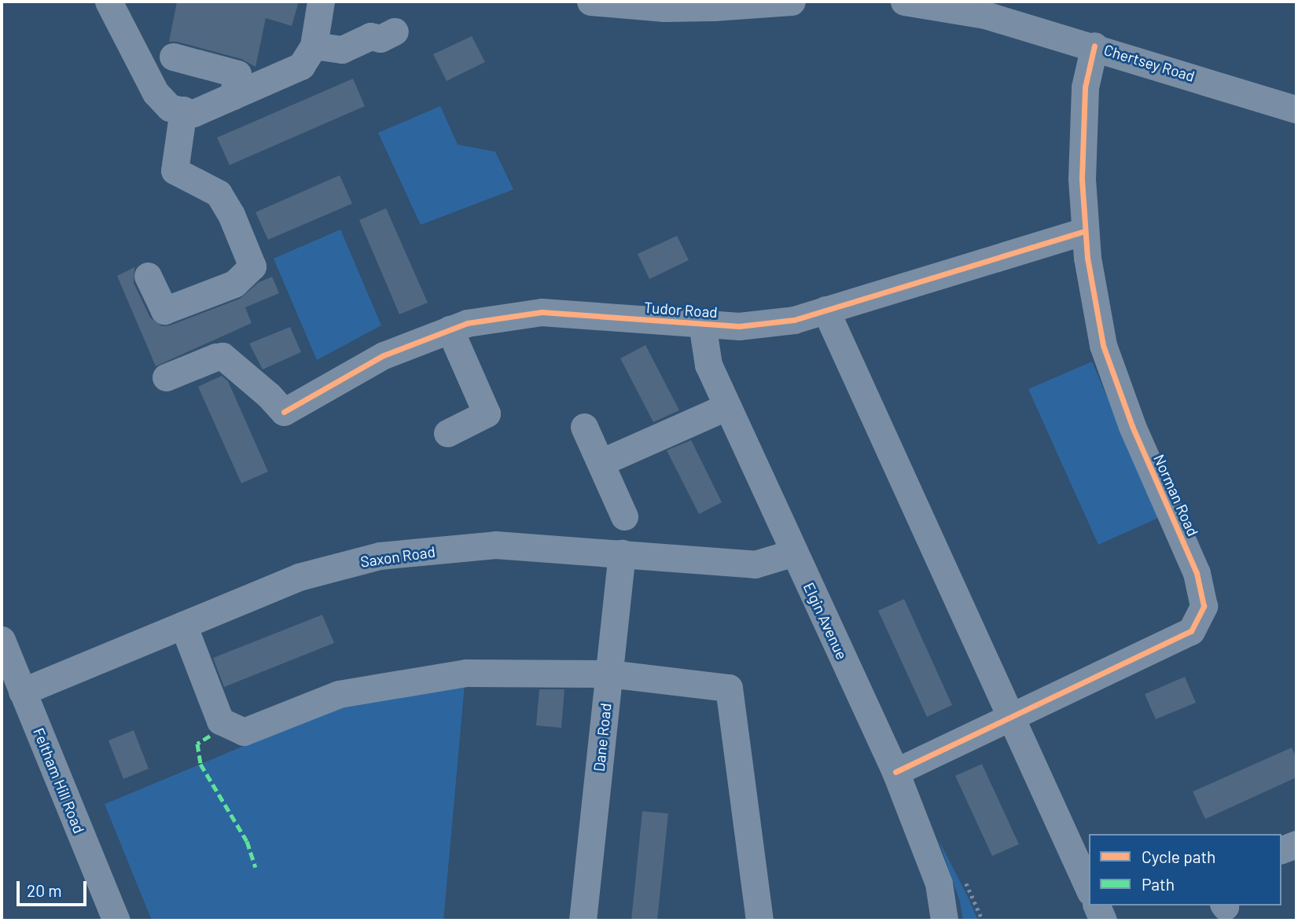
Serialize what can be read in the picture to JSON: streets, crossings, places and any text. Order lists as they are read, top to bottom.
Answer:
{
  "streets": {
    "street": [
      "Chertsey Road",
      "Tudor Road",
      "Norman Road",
      "Saxon Road",
      "Elgin Avenue",
      "Dane Road",
      "Feltham Hill Road"
    ]
  },
  "crossings": [
    ["Chertsey Road", "Norman Road"],
    ["Tudor Road", "Norman Road"],
    ["Tudor Road", "Elgin Avenue"],
    ["Norman Road", "Elgin Avenue"],
    ["Saxon Road", "Elgin Avenue"],
    ["Saxon Road", "Dane Road"],
    ["Saxon Road", "Feltham Hill Road"]
  ],
  "legend": ["Cycle path", "Path"],
  "scale_bar": "20 m"
}
